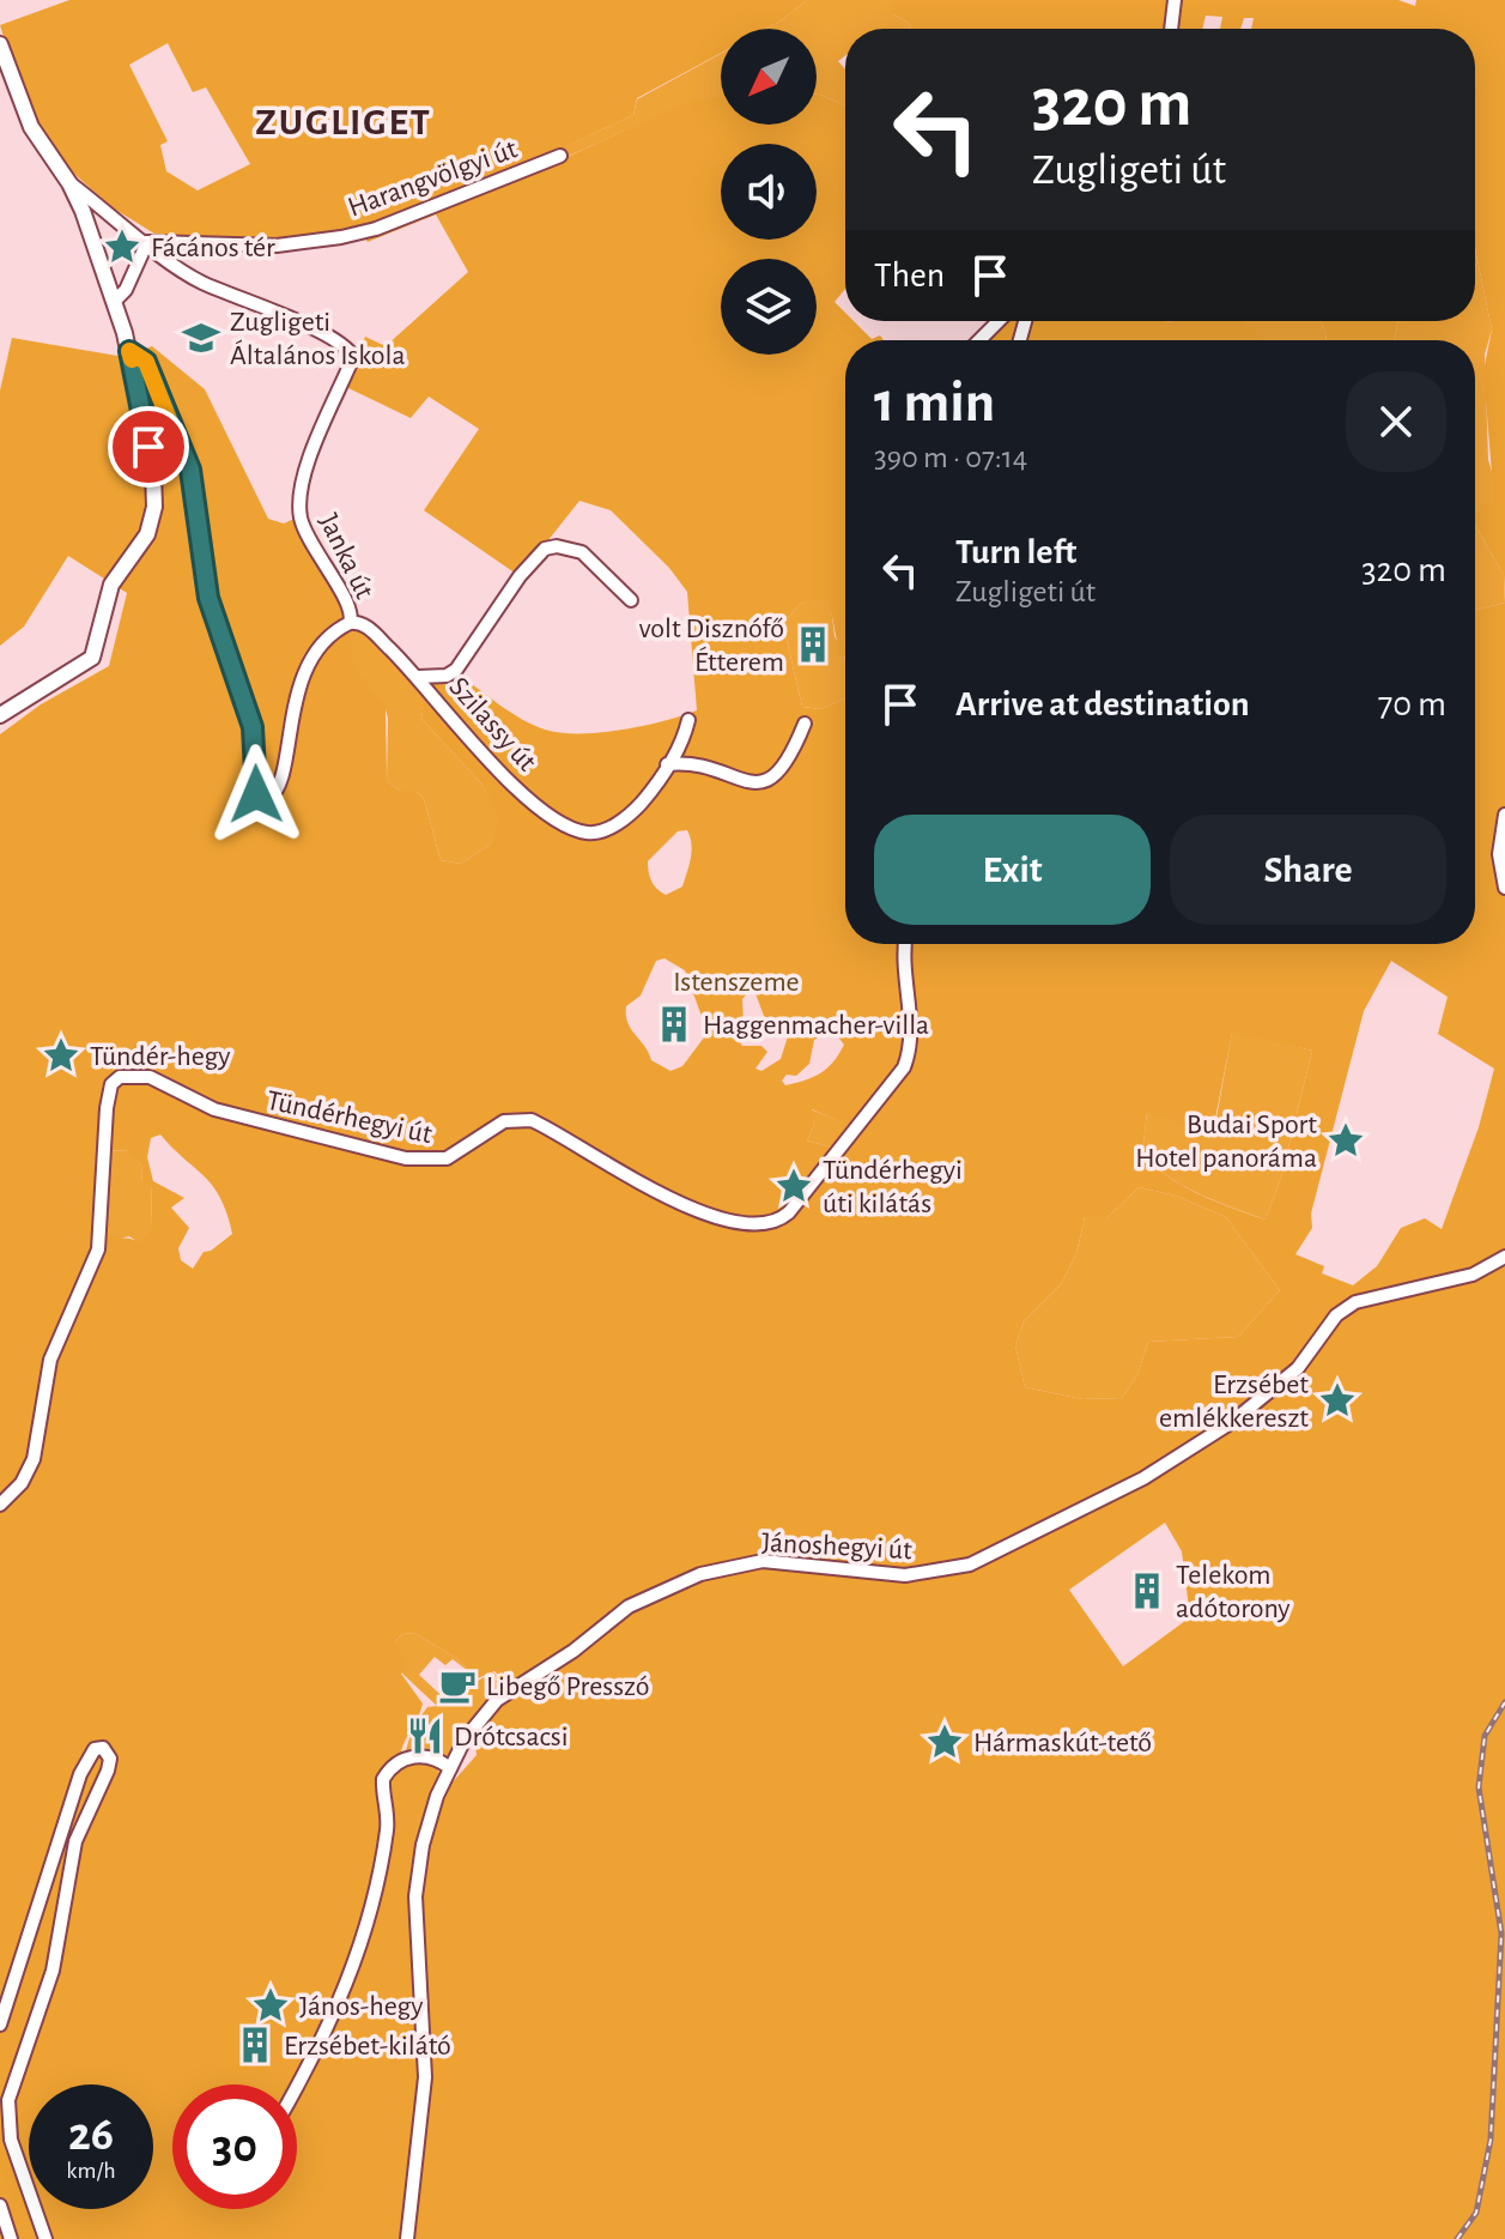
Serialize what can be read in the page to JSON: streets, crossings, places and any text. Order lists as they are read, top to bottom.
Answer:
{
  "streets": {
    "street": [
      "Harangvölgyi út",
      "Janka út",
      "Szilassy út",
      "Tündérhegyi út",
      "Jánoshegyi út"
    ]
  },
  "crossings": [
    ["Harangvölgyi út", "Janka út"],
    ["Janka út", "Szilassy út"]
  ],
  "districts": ["ZUGLIGET"],
  "parks": ["Istenszeme"],
  "places": {
    "place": [
      "Fácános tér",
      "Tündér-hegy",
      "Budai Sport Hotel panoráma",
      "Tündérhegyi úti kilátás",
      "Erzsébet emlékkereszt",
      "Hármaskút-tető",
      "János-hegy"
    ],
    "school or university": ["Zugligeti Általános Iskola"],
    "building": [
      "volt Disznófő Étterem",
      "Haggenmacher-villa",
      "Telekom adótorony",
      "Erzsébet-kilátó"
    ],
    "cafe": ["Libegő Presszó"],
    "restaurant": ["Drótcsacsi"]
  },
  "north": "bottom left",
  "page": {
    "turn": ["320 m", "Zugligeti út"],
    "then": "Then",
    "heading": ["1 min", "390 m · 07:14"],
    "list": [
      {
        "name": "Turn left",
        "note": "Zugligeti út",
        "value": "320 m"
      },
      {
        "name": "Arrive at destination",
        "value": "70 m"
      }
    ],
    "buttons": ["Exit", "Share"],
    "speed": "26 km/h",
    "limit": "30"
  }
}
